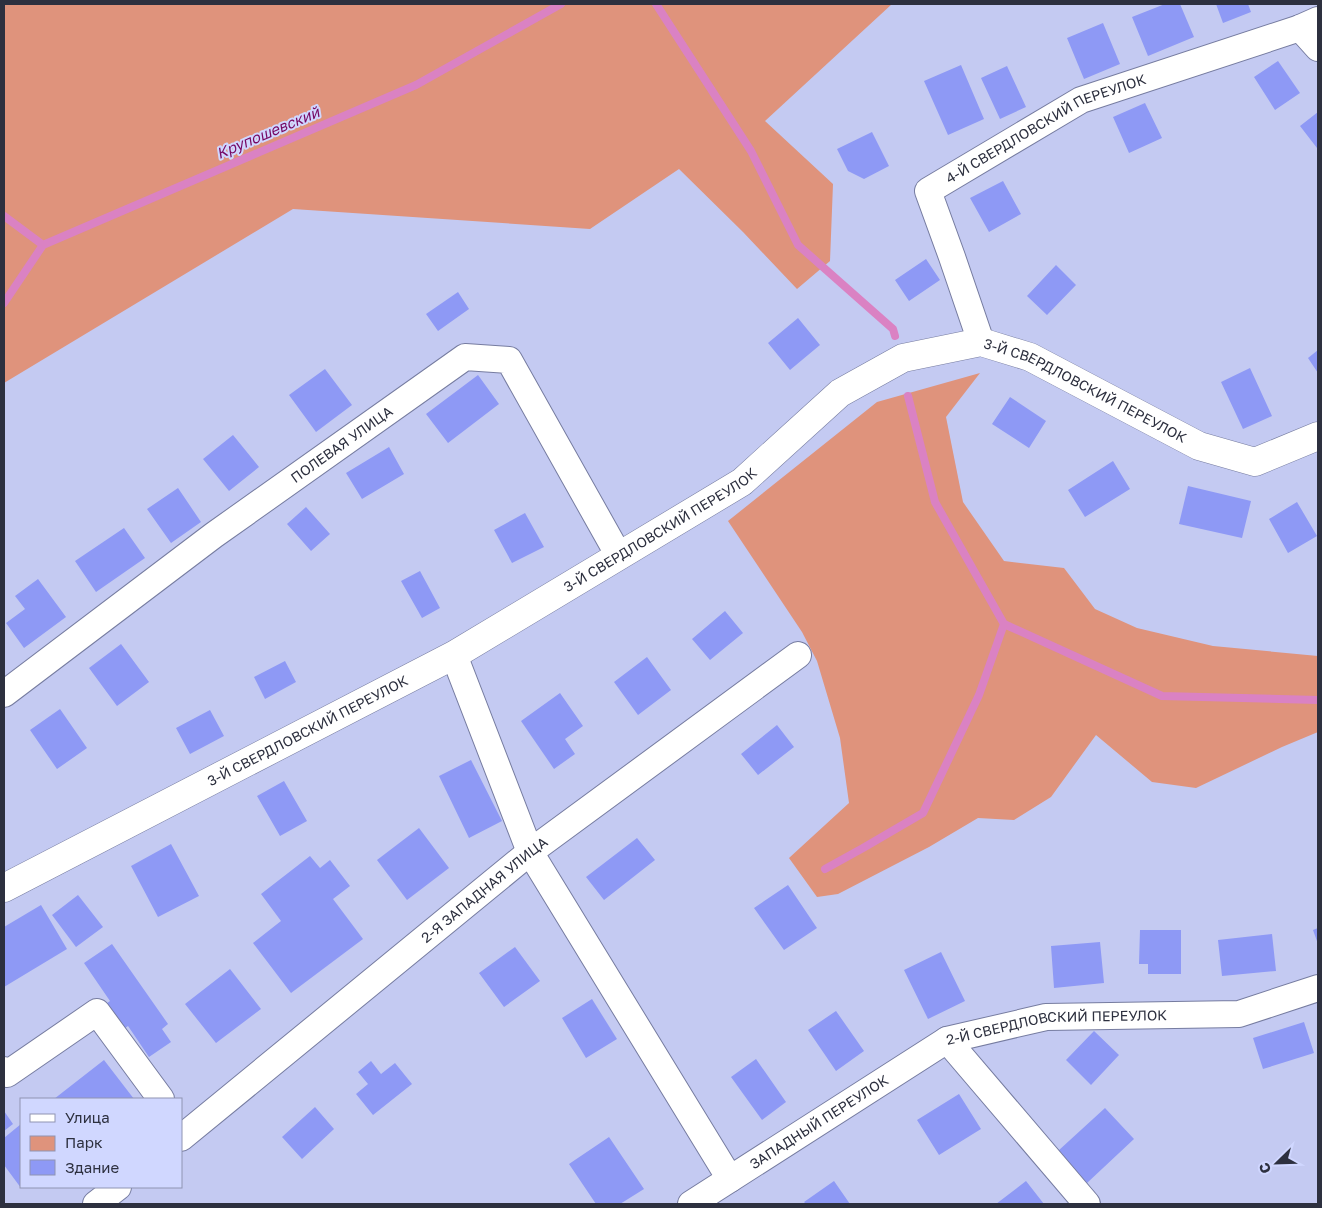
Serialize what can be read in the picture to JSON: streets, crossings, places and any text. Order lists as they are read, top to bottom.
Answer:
{
  "streets": {
    "main road": ["3-Й СВЕРДЛОВСКИЙ ПЕРЕУЛОК"],
    "street": [
      "4-Й СВЕРДЛОВСКИЙ ПЕРЕУЛОК",
      "ПОЛЕВАЯ УЛИЦА",
      "2-Я ЗАПАДНАЯ УЛИЦА",
      "2-Й СВЕРДЛОВСКИЙ ПЕРЕУЛОК",
      "ЗАПАДНЫЙ ПЕРЕУЛОК"
    ]
  },
  "crossings": [
    ["4-Й СВЕРДЛОВСКИЙ ПЕРЕУЛОК", "3-Й СВЕРДЛОВСКИЙ ПЕРЕУЛОК"],
    ["3-Й СВЕРДЛОВСКИЙ ПЕРЕУЛОК", "ПОЛЕВАЯ УЛИЦА"],
    ["2-Й СВЕРДЛОВСКИЙ ПЕРЕУЛОК", "ЗАПАДНЫЙ ПЕРЕУЛОК"]
  ],
  "water": ["Крупошевский"],
  "legend": ["Улица", "Парк", "Здание"],
  "north": "bottom left"
}
